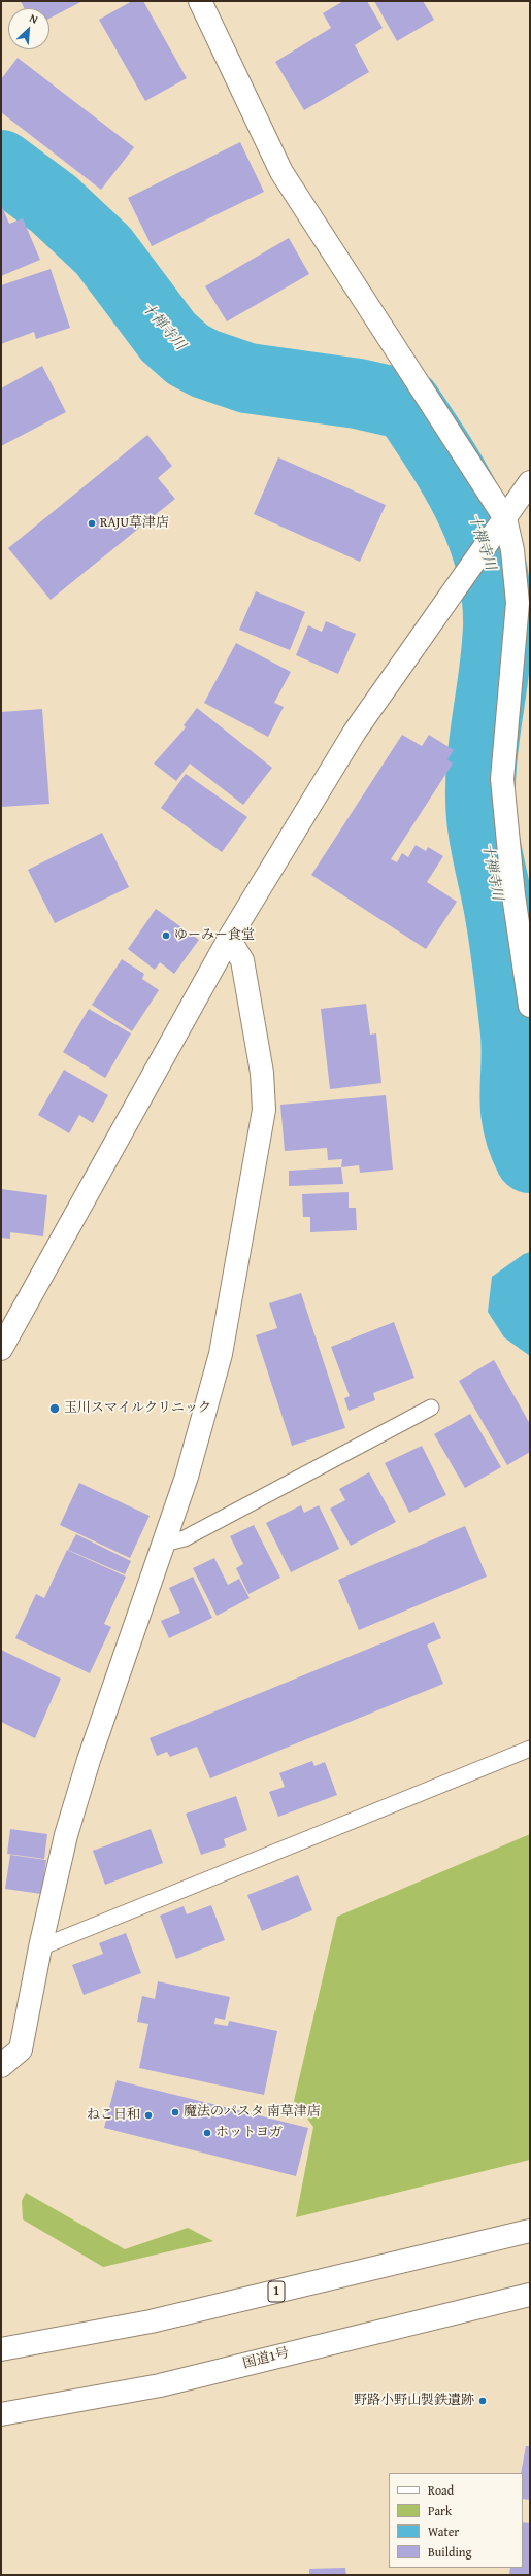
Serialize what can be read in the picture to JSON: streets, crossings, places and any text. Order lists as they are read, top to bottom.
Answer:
{
  "streets": {
    "main road": ["1", "国道1号"]
  },
  "water": ["十禅寺川"],
  "places": [
    "RAJU草津店",
    "ゆーみー食堂",
    "玉川スマイルクリニック",
    "魔法のパスタ 南草津店",
    "ねこ日和",
    "ホットヨガ",
    "野路小野山製鉄遺跡"
  ],
  "legend": [
    "Road",
    "Park",
    "Water",
    "Building"
  ],
  "north": "top right"
}
